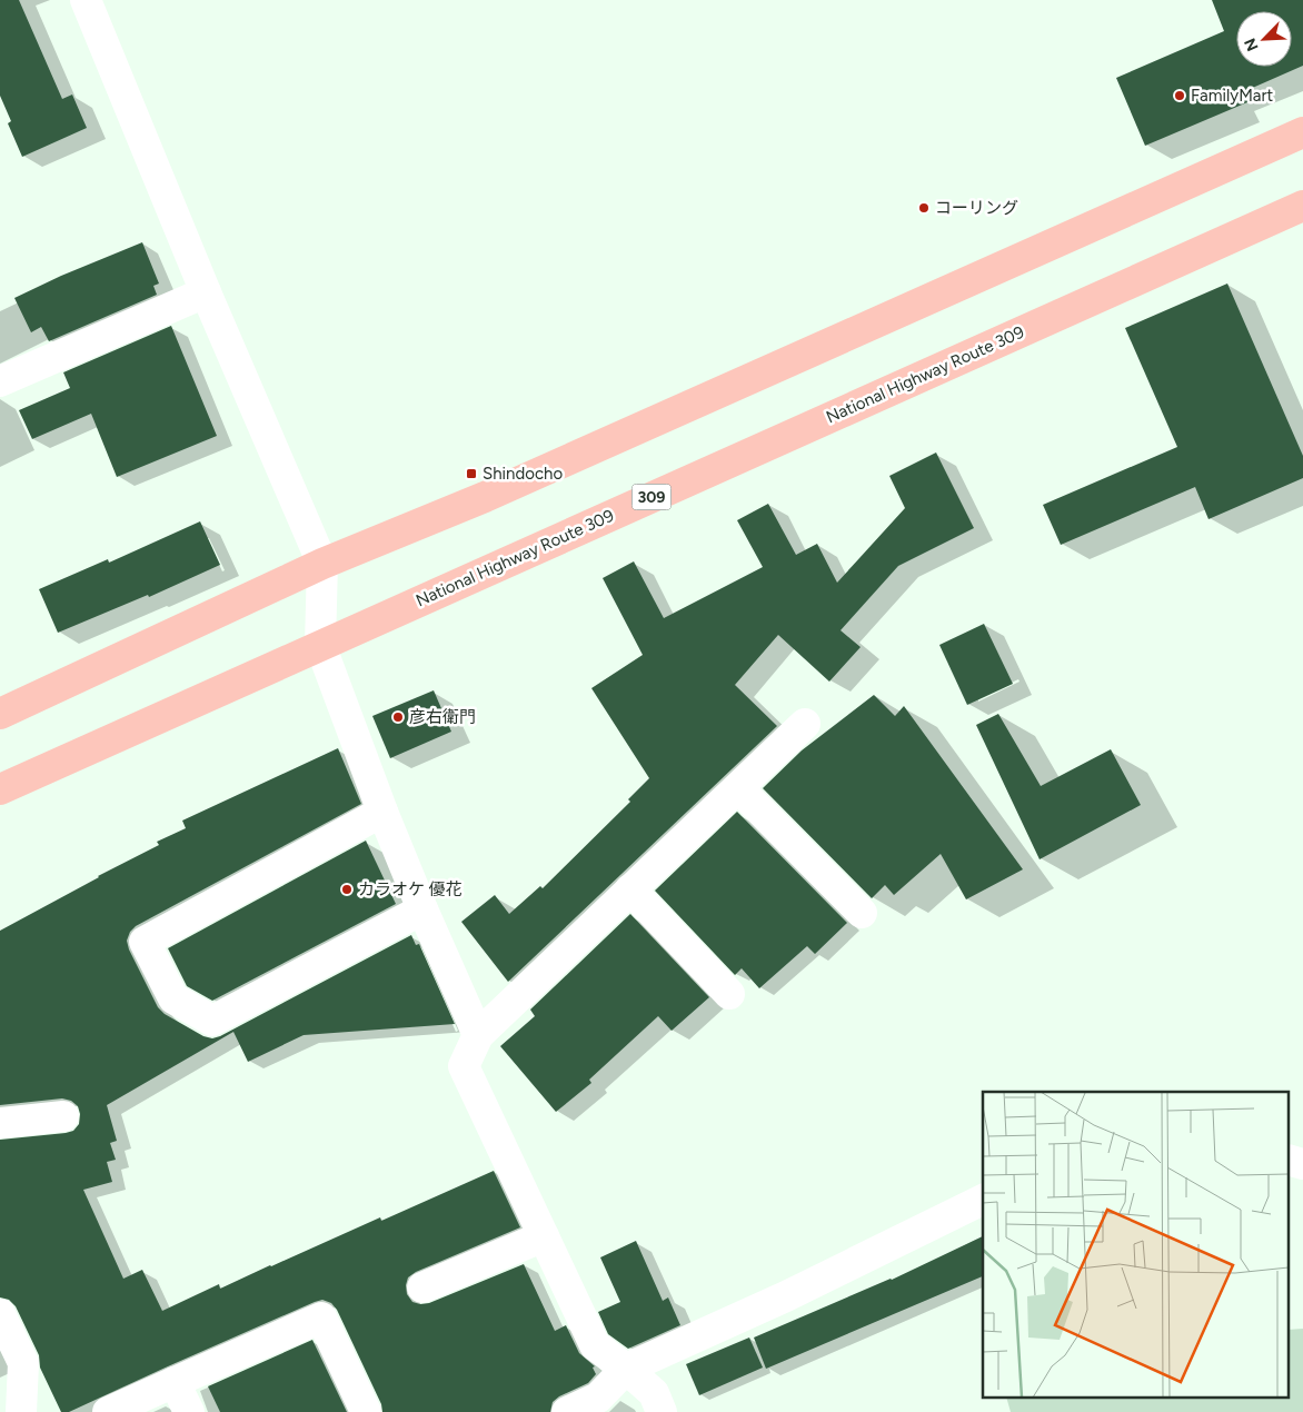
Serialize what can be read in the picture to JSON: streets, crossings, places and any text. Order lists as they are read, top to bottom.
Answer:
{
  "streets": {
    "highway": ["National Highway Route 309", "309"]
  },
  "places": {
    "other": [
      "FamilyMart",
      "コーリング",
      "彦右衛門",
      "カラオケ 優花"
    ],
    "transit": ["Shindocho"]
  },
  "north": "bottom left"
}
